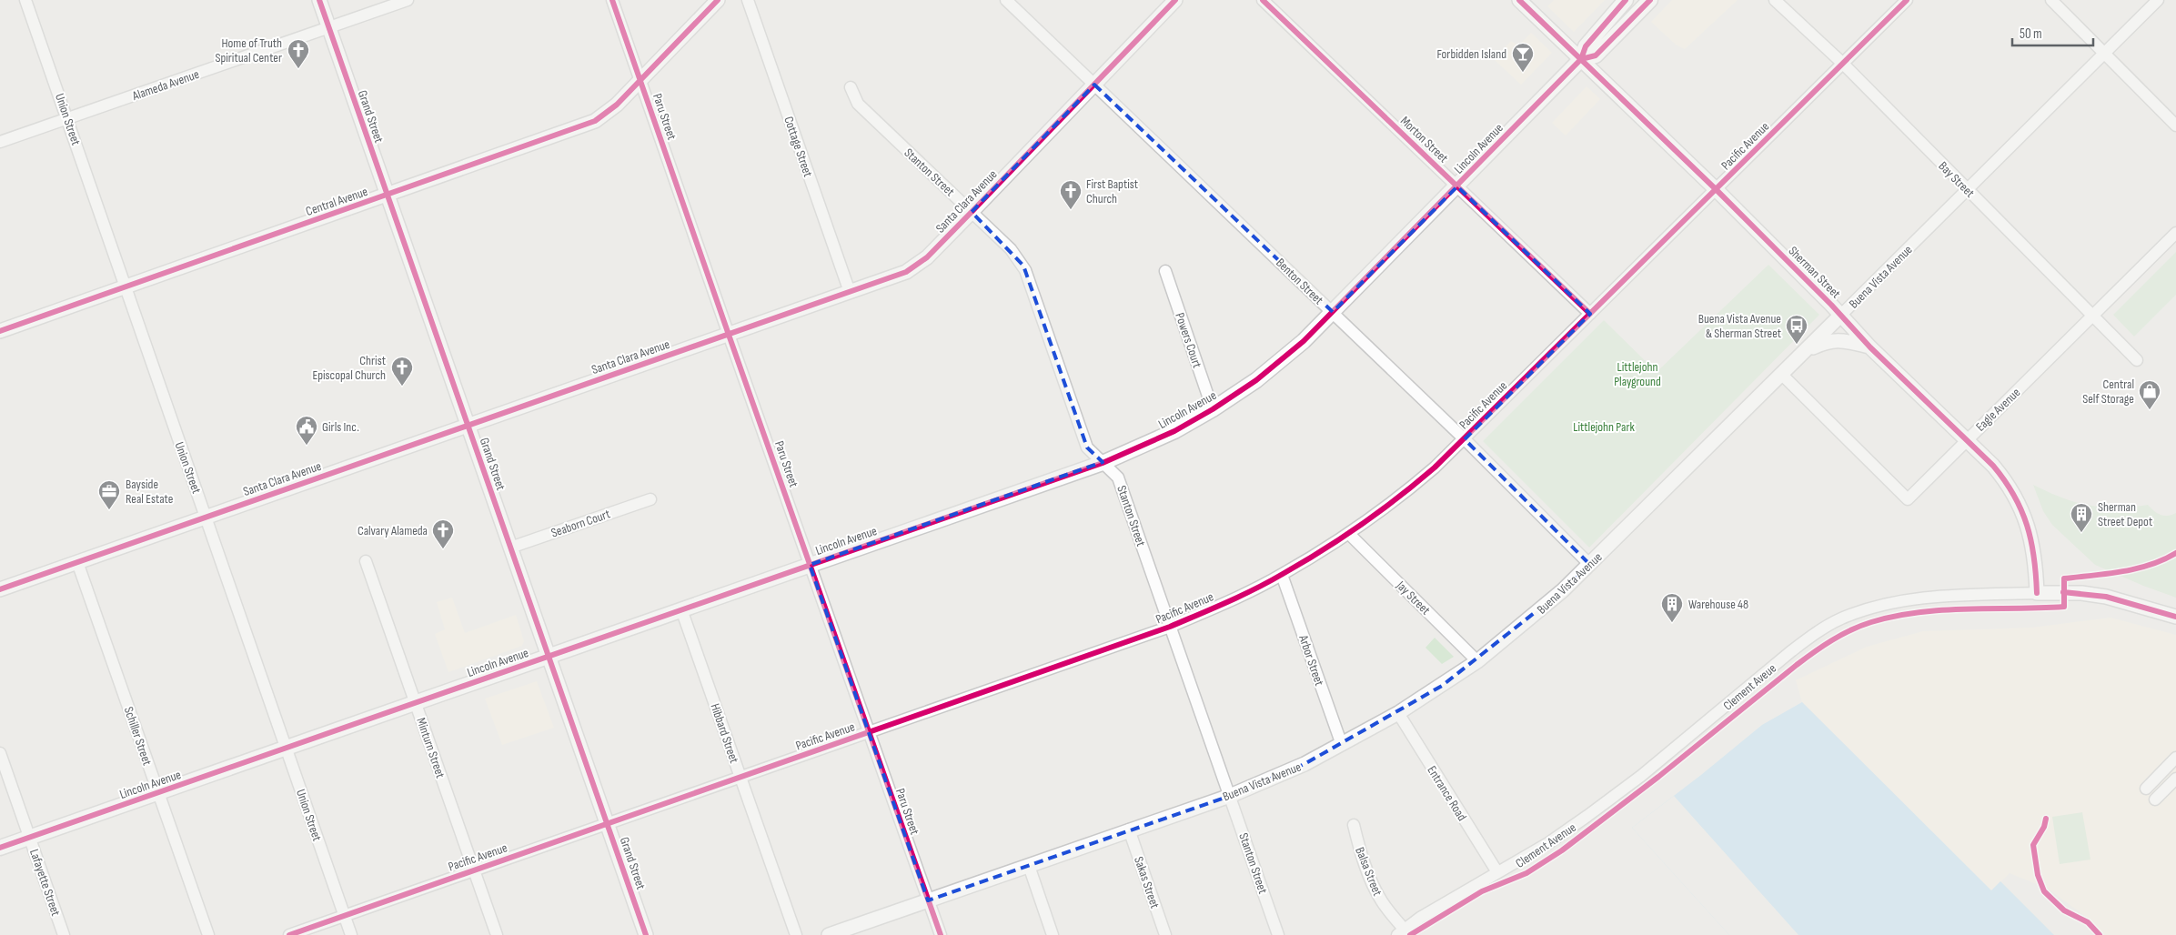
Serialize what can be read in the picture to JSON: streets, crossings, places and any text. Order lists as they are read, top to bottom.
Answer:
{
  "streets": {
    "main road": ["Lincoln Avenue"],
    "street": [
      "Alameda Avenue",
      "Grand Street",
      "Paru Street",
      "Union Street",
      "Morton Street",
      "Pacific Avenue",
      "Cottage Street",
      "Stanton Street",
      "Bay Street",
      "Central Avenue",
      "Santa Clara Avenue",
      "Sherman Street",
      "Buena Vista Avenue",
      "Benton Street",
      "Powers Court",
      "Eagle Avenue",
      "Seaborn Court",
      "Jay Street",
      "Arbor Street",
      "Clement Aveue",
      "Hibbard Street",
      "Schiller Street",
      "Minturn Street",
      "Entrance Road",
      "Balsa Street",
      "Lafayette Street",
      "Sakas Street"
    ],
    "cycle path": ["Clement Avenue"]
  },
  "crossings": [
    ["Alameda Avenue", "Grand Street"],
    ["Alameda Avenue", "Union Street"],
    ["Grand Street", "Pacific Avenue"],
    ["Grand Street", "Lincoln Avenue"],
    ["Grand Street", "Central Avenue"],
    ["Grand Street", "Santa Clara Avenue"],
    ["Grand Street", "Seaborn Court"],
    ["Paru Street", "Pacific Avenue"],
    ["Paru Street", "Lincoln Avenue"],
    ["Paru Street", "Central Avenue"],
    ["Paru Street", "Santa Clara Avenue"],
    ["Paru Street", "Buena Vista Avenue"],
    ["Union Street", "Pacific Avenue"],
    ["Union Street", "Lincoln Avenue"],
    ["Union Street", "Central Avenue"],
    ["Union Street", "Santa Clara Avenue"],
    ["Morton Street", "Pacific Avenue"],
    ["Morton Street", "Lincoln Avenue"],
    ["Pacific Avenue", "Stanton Street"],
    ["Pacific Avenue", "Bay Street"],
    ["Pacific Avenue", "Sherman Street"],
    ["Pacific Avenue", "Benton Street"],
    ["Pacific Avenue", "Jay Street"],
    ["Pacific Avenue", "Arbor Street"],
    ["Pacific Avenue", "Hibbard Street"],
    ["Pacific Avenue", "Minturn Street"],
    ["Cottage Street", "Santa Clara Avenue"],
    ["Lincoln Avenue", "Stanton Street"],
    ["Lincoln Avenue", "Sherman Street"],
    ["Lincoln Avenue", "Benton Street"],
    ["Lincoln Avenue", "Powers Court"],
    ["Lincoln Avenue", "Hibbard Street"],
    ["Lincoln Avenue", "Schiller Street"],
    ["Lincoln Avenue", "Minturn Street"],
    ["Lincoln Avenue", "Lafayette Street"],
    ["Stanton Street", "Santa Clara Avenue"],
    ["Stanton Street", "Buena Vista Avenue"],
    ["Bay Street", "Buena Vista Avenue"],
    ["Bay Street", "Eagle Avenue"],
    ["Santa Clara Avenue", "Benton Street"],
    ["Santa Clara Avenue", "Schiller Street"],
    ["Sherman Street", "Buena Vista Avenue"],
    ["Sherman Street", "Eagle Avenue"],
    ["Sherman Street", "Clement Aveue"],
    ["Buena Vista Avenue", "Benton Street"],
    ["Buena Vista Avenue", "Eagle Avenue"],
    ["Buena Vista Avenue", "Jay Street"],
    ["Buena Vista Avenue", "Arbor Street"],
    ["Buena Vista Avenue", "Entrance Road"],
    ["Buena Vista Avenue", "Sakas Street"],
    ["Clement Aveue", "Entrance Road"],
    ["Clement Aveue", "Balsa Street"]
  ],
  "parks": ["Littlejohn Playground", "Littlejohn Park"],
  "places": {
    "church": [
      "Home of Truth Spiritual Center",
      "First Baptist Church",
      "Christ Episcopal Church",
      "Calvary Alameda"
    ],
    "bar": ["Forbidden Island"],
    "bus stop": ["Buena Vista Avenue & Sherman Street"],
    "shop": ["Central Self Storage"],
    "public building": ["Girls Inc."],
    "office": ["Bayside Real Estate"],
    "building": ["Sherman Street Depot", "Warehouse 48"]
  },
  "scale_bar": "50 m"
}
